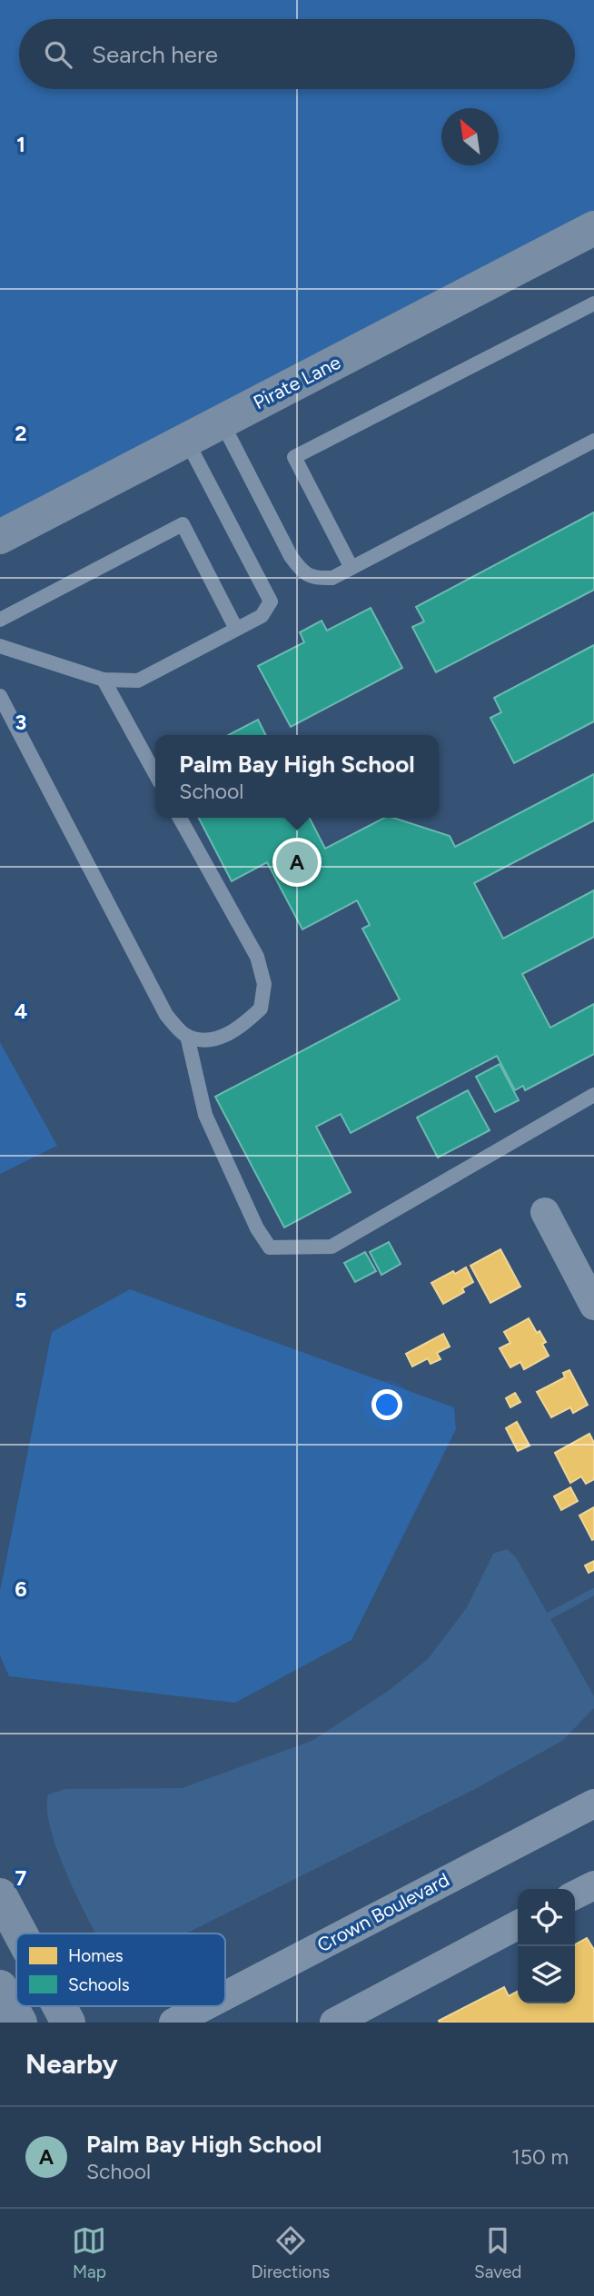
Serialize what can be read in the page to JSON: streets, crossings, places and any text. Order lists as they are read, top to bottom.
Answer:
{
  "streets": {
    "street": ["Pirate Lane", "Crown Boulevard"]
  },
  "legend": ["Homes", "Schools"],
  "north": "top left",
  "page": {
    "search": "Search here",
    "popup": ["Palm Bay High School", "School"],
    "pins": "A",
    "heading": "Nearby",
    "list": [
      {
        "mark": "A",
        "name": "Palm Bay High School",
        "note": "School",
        "value": "150 m"
      }
    ],
    "nav": ["Map", "Directions", "Saved"]
  },
  "grid": {
    "rows": [
      "1",
      "2",
      "3",
      "4",
      "5",
      "6",
      "7"
    ]
  }
}
